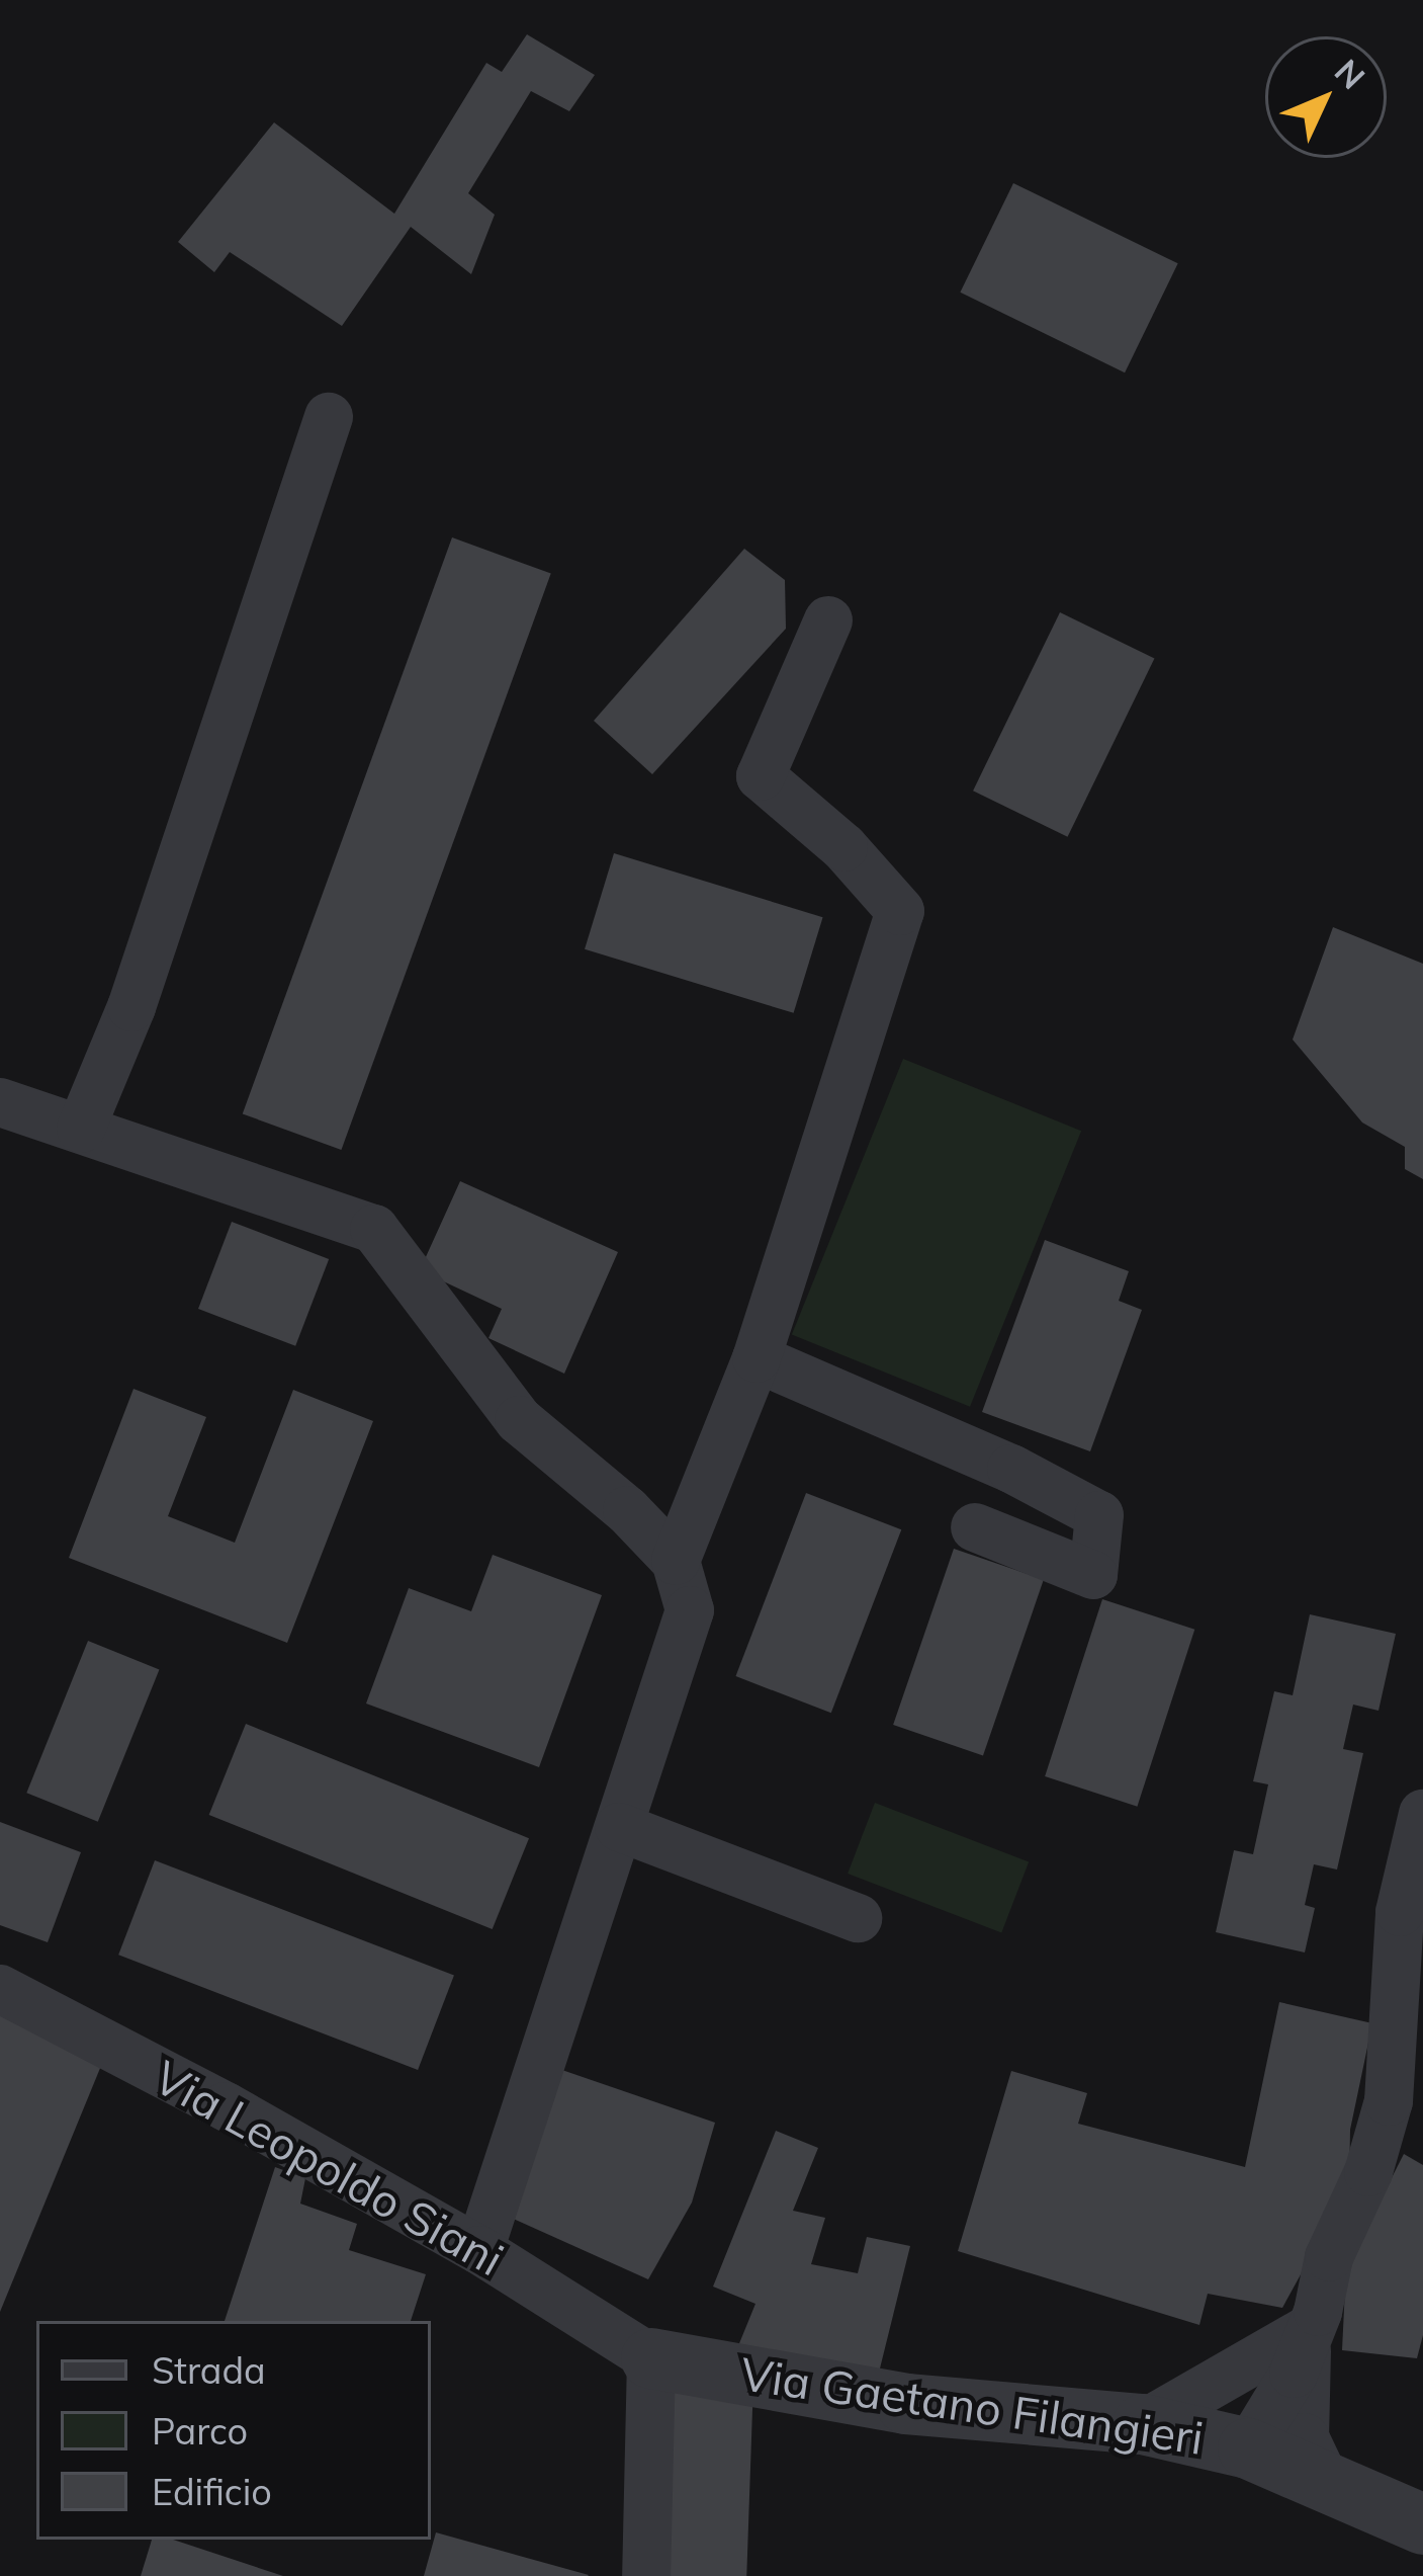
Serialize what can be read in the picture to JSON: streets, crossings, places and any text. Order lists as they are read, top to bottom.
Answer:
{
  "streets": {
    "street": ["Via Leopoldo Siani", "Via Gaetano Filangieri"]
  },
  "crossings": [
    ["Via Leopoldo Siani", "Via Gaetano Filangieri"]
  ],
  "legend": ["Strada", "Parco", "Edificio"],
  "north": "top right"
}
